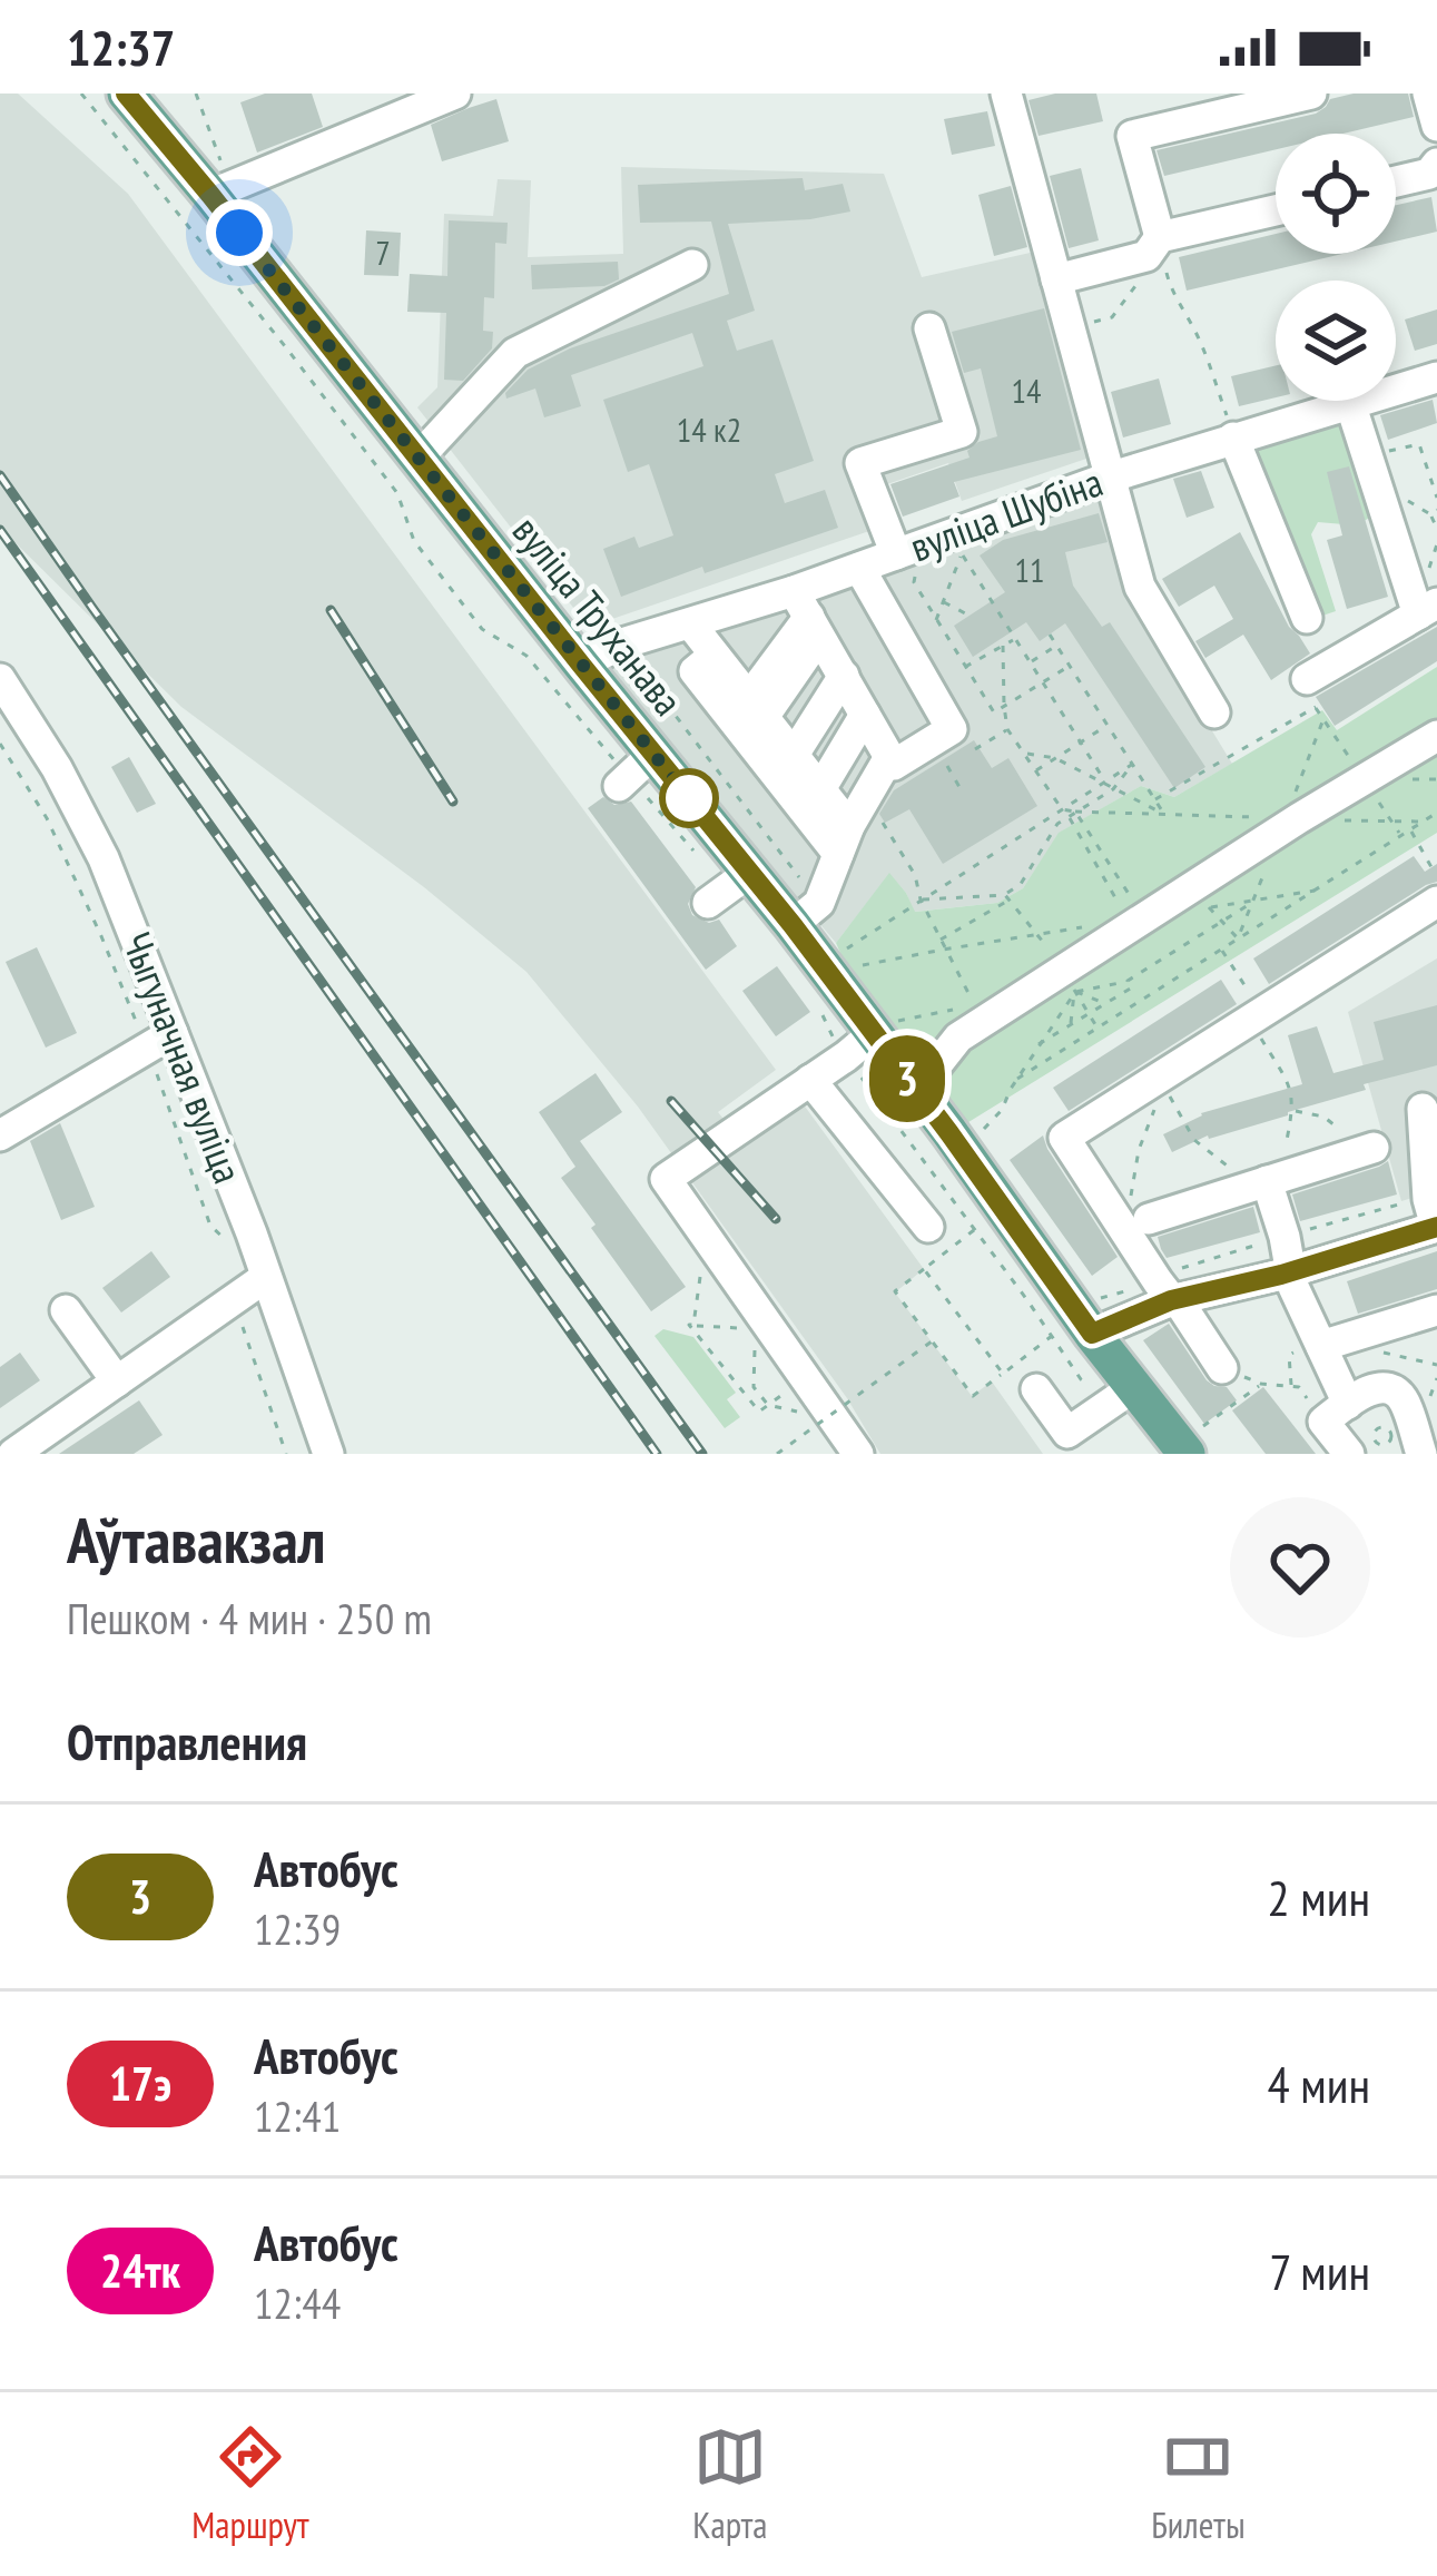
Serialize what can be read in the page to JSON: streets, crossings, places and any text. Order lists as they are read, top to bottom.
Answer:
{
  "streets": {
    "main road": ["вуліца Труханава"],
    "street": ["вуліца Шубіна", "Чыгуначная вуліца"]
  },
  "crossings": [
    ["вуліца Шубіна", "вуліца Труханава"]
  ],
  "lines": ["bus line 3"],
  "house_numbers": [
    "7",
    "14",
    "14 к2",
    "11"
  ],
  "page": {
    "status": "12:37",
    "on_map": "3",
    "heading": [
      ["Аўтавакзал", "Пешком · 4 мин · 250 m"],
      "Отправления"
    ],
    "list": [
      {
        "mark": "3",
        "name": "Автобус",
        "note": "12:39",
        "value": "2 мин"
      },
      {
        "mark": "17э",
        "name": "Автобус",
        "note": "12:41",
        "value": "4 мин"
      },
      {
        "mark": "24тк",
        "name": "Автобус",
        "note": "12:44",
        "value": "7 мин"
      }
    ],
    "tabs": ["Маршрут", "Карта", "Билеты"]
  }
}
